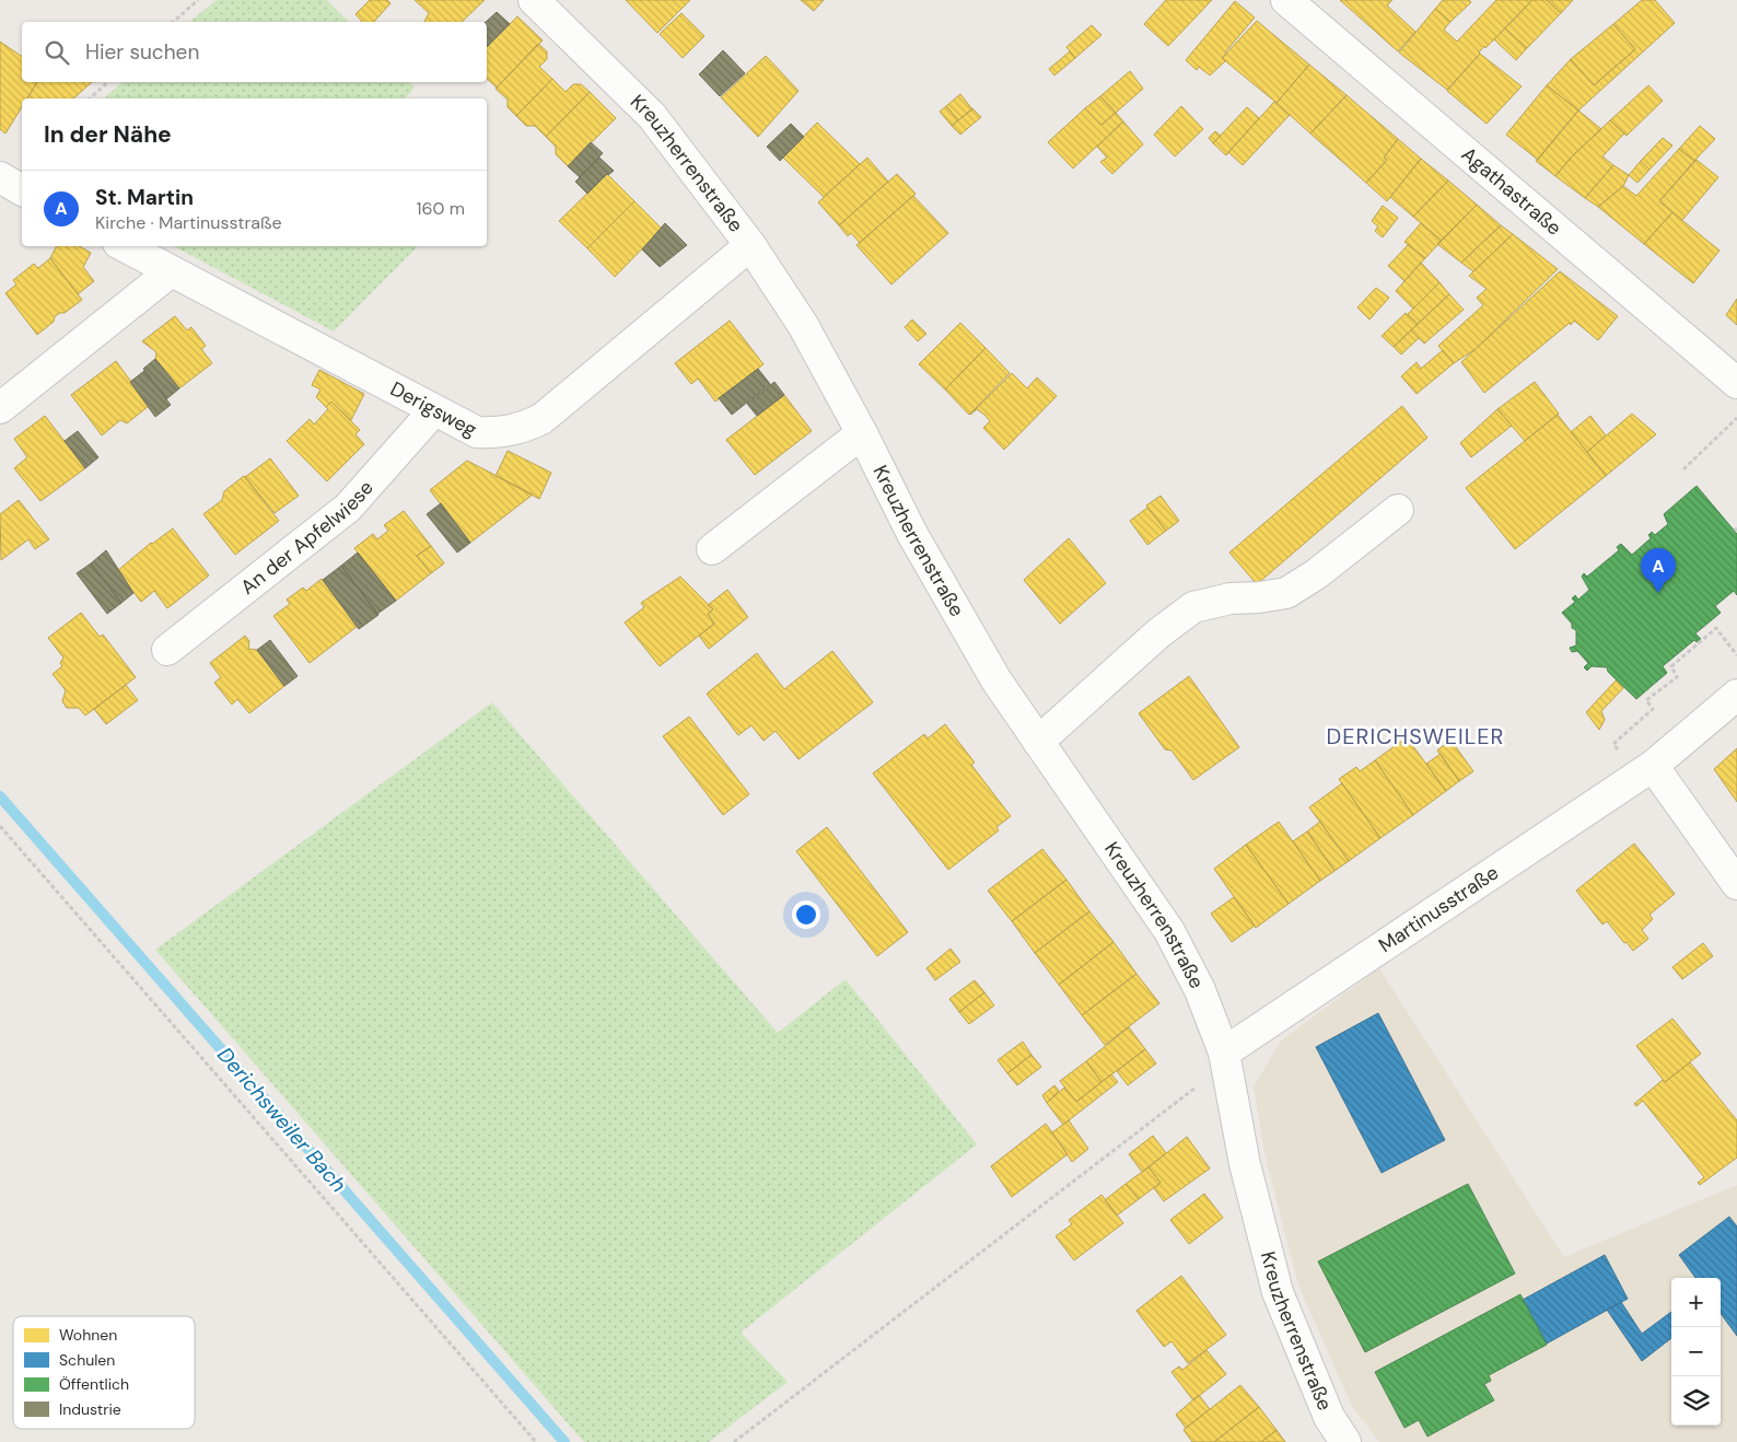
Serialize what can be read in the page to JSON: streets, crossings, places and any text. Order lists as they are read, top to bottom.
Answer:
{
  "streets": {
    "street": [
      "Kreuzherrenstraße",
      "Agathastraße",
      "Derigsweg",
      "An der Apfelwiese",
      "Martinusstraße"
    ]
  },
  "crossings": [
    ["Kreuzherrenstraße", "Derigsweg"],
    ["Kreuzherrenstraße", "Martinusstraße"],
    ["Derigsweg", "An der Apfelwiese"]
  ],
  "districts": ["DERICHSWEILER"],
  "water": ["Derichsweiler Bach"],
  "legend": [
    "Wohnen",
    "Schulen",
    "Öffentlich",
    "Industrie"
  ],
  "page": {
    "search": "Hier suchen",
    "heading": "In der Nähe",
    "list": [
      {
        "mark": "A",
        "name": "St. Martin",
        "note": "Kirche · Martinusstraße",
        "value": "160 m"
      }
    ],
    "pins": "A",
    "map_buttons": ["+", "−"]
  }
}
